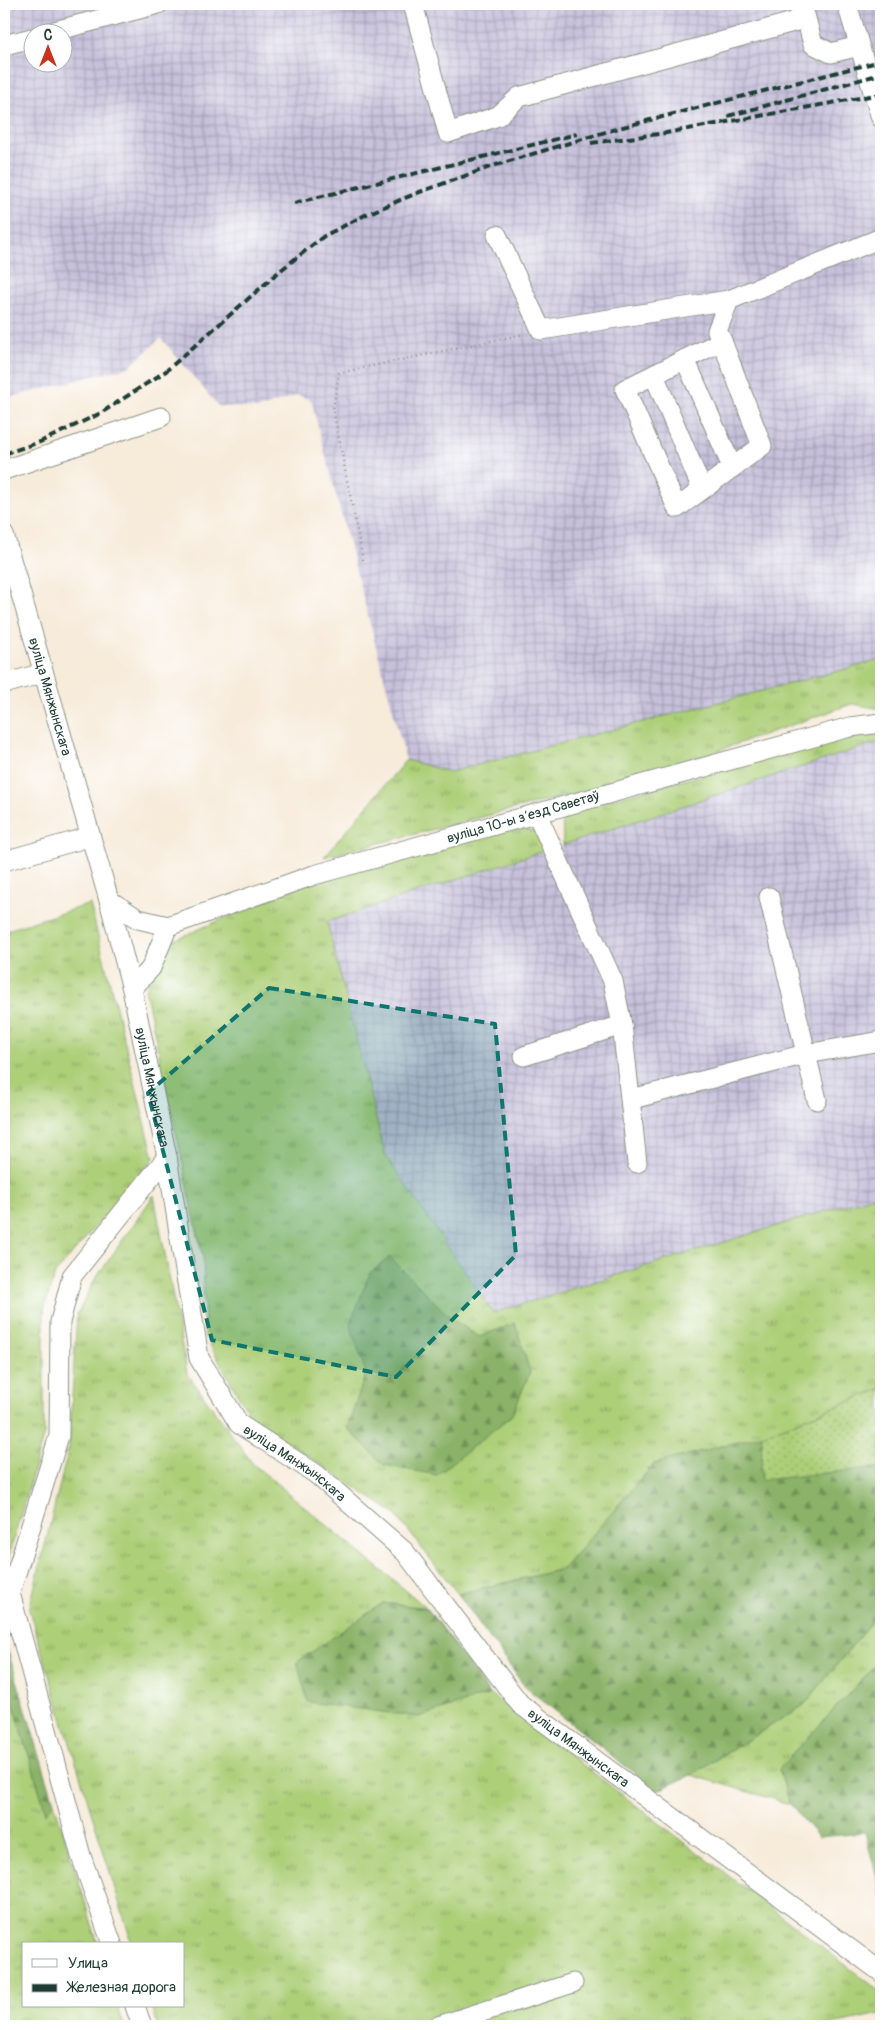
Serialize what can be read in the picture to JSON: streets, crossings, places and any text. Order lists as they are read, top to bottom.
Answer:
{
  "streets": {
    "street": ["вуліца Мянжынскага", "вуліца 10-ы зʼезд Саветаў"]
  },
  "legend": ["Улица", "Железная дорога"],
  "north": "top"
}
